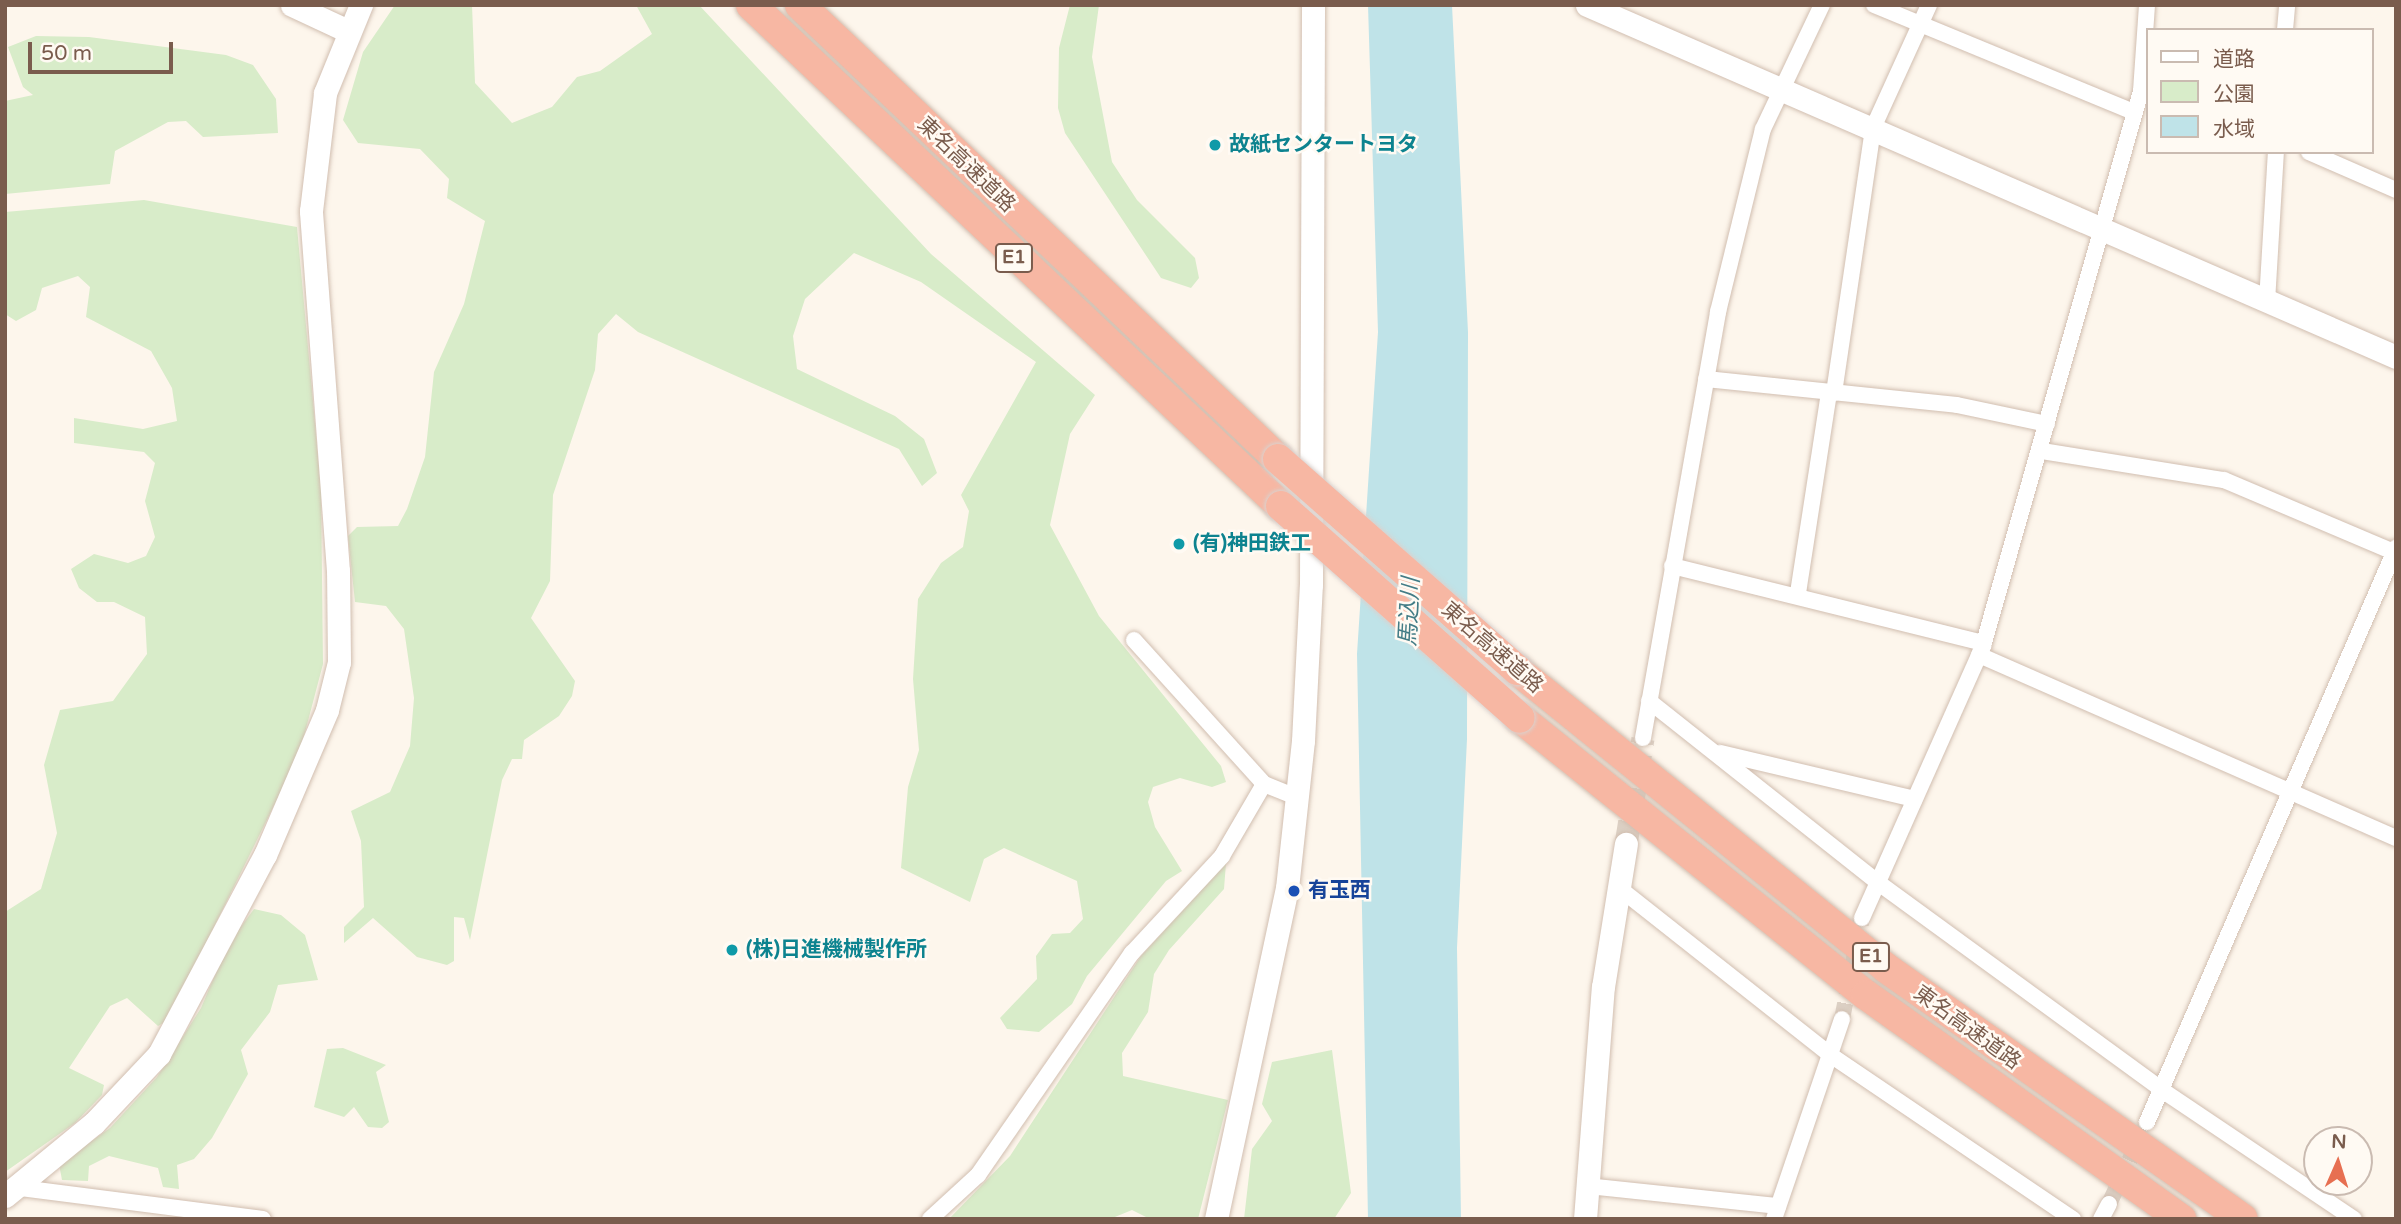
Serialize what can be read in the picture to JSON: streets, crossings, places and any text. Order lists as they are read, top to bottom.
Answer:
{
  "streets": {
    "highway": ["東名高速道路", "E1"]
  },
  "water": ["馬込川"],
  "places": [
    "故紙センタートヨタ",
    "(有)神田鉄工",
    "有玉西",
    "(株)日進機械製作所"
  ],
  "legend": ["道路", "公園", "水域"],
  "scale_bar": "50 m",
  "north": "top"
}
